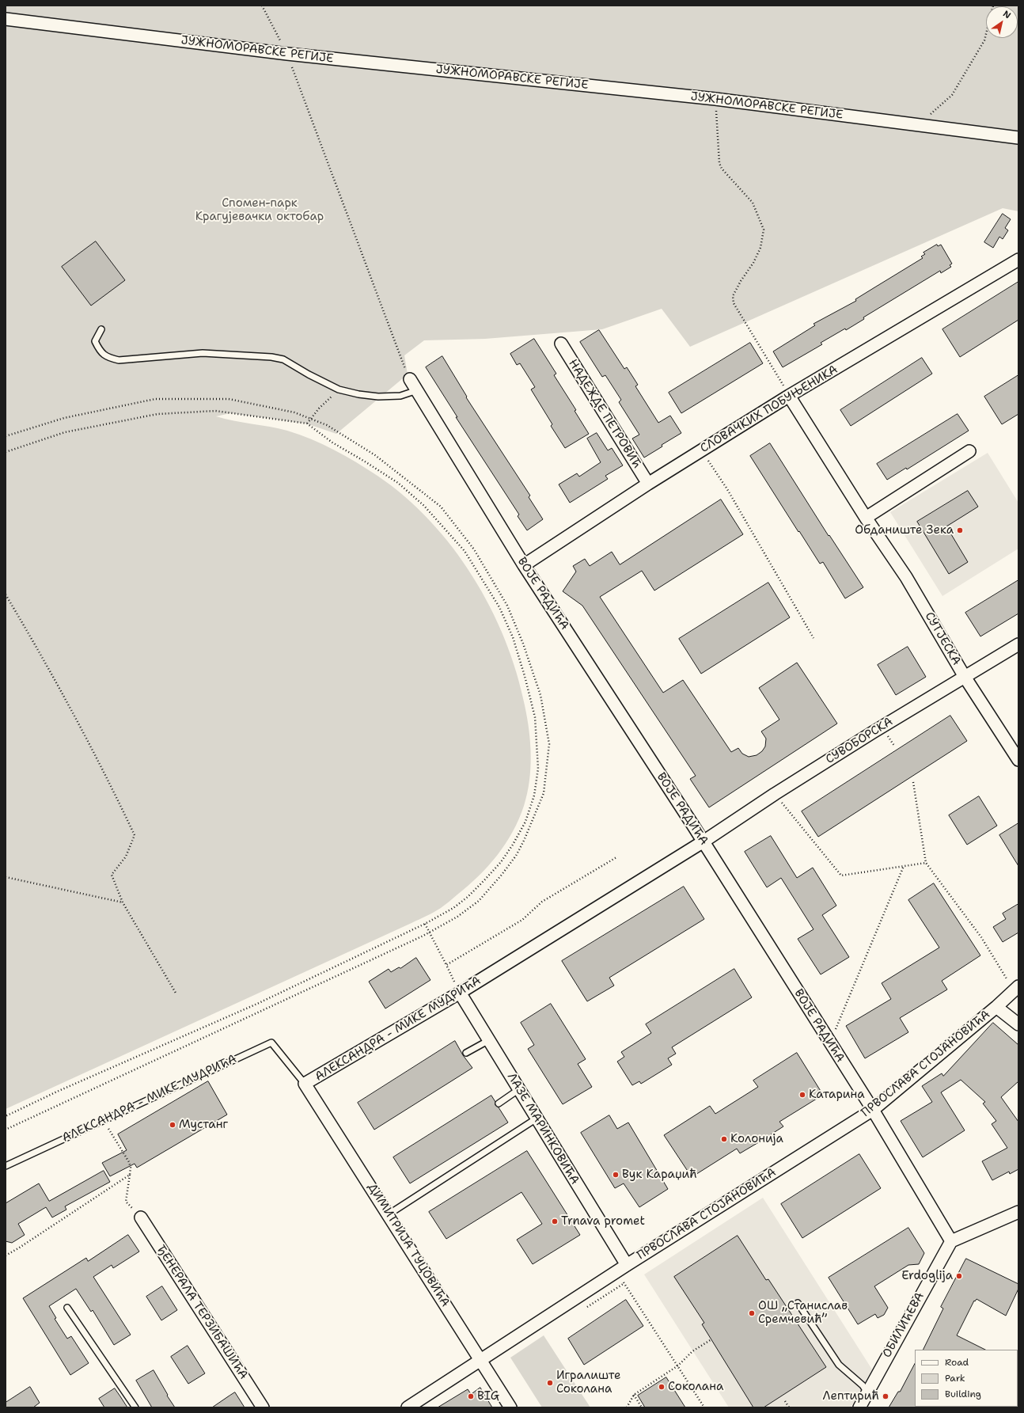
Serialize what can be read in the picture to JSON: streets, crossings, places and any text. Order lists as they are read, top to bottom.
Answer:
{
  "streets": {
    "street": [
      "ЈУЖНОМОРАВСКЕ РЕГИЈЕ",
      "СЛОВАЧКИХ ПОБУЊЕНИКА",
      "НАДЕЖДЕ ПЕТРОВИЋ",
      "ВОЈЕ РАДИЋА",
      "СУТЈЕСКА",
      "СУВОБОРСКА",
      "АЛЕКСАНДРА - МИКЕ МУДРИЋА",
      "ПРВОСЛАВА СТОЈАНОВИЋА",
      "ЛАЗЕ МАРИНКОВИЋА",
      "ДИМИТРИЈА ТУЦОВИЋА",
      "ЂЕНЕРАЛА ТЕРЗИБАШИЋА",
      "ОБИЛИЋЕВА"
    ]
  },
  "crossings": [
    ["СЛОВАЧКИХ ПОБУЊЕНИКА", "НАДЕЖДЕ ПЕТРОВИЋ"],
    ["СЛОВАЧКИХ ПОБУЊЕНИКА", "ВОЈЕ РАДИЋА"],
    ["СЛОВАЧКИХ ПОБУЊЕНИКА", "СУТЈЕСКА"],
    ["ВОЈЕ РАДИЋА", "СУВОБОРСКА"],
    ["ВОЈЕ РАДИЋА", "АЛЕКСАНДРА - МИКЕ МУДРИЋА"],
    ["ВОЈЕ РАДИЋА", "ПРВОСЛАВА СТОЈАНОВИЋА"],
    ["ВОЈЕ РАДИЋА", "ОБИЛИЋЕВА"],
    ["СУТЈЕСКА", "СУВОБОРСКА"],
    ["СУВОБОРСКА", "АЛЕКСАНДРА - МИКЕ МУДРИЋА"],
    ["АЛЕКСАНДРА - МИКЕ МУДРИЋА", "ЛАЗЕ МАРИНКОВИЋА"],
    ["АЛЕКСАНДРА - МИКЕ МУДРИЋА", "ДИМИТРИЈА ТУЦОВИЋА"],
    ["ПРВОСЛАВА СТОЈАНОВИЋА", "ЛАЗЕ МАРИНКОВИЋА"],
    ["ПРВОСЛАВА СТОЈАНОВИЋА", "ДИМИТРИЈА ТУЦОВИЋА"]
  ],
  "parks": ["Спомен-парк Крагујевачки октобар"],
  "places": [
    "Обданиште Зека",
    "Катарина",
    "Мустанг",
    "Колонија",
    "Вук Караџић",
    "Trnava promet",
    "Erdoglija",
    "ОШ „Станислав Сремчевић”",
    "Игралиште Соколана",
    "Соколана",
    "BIG",
    "Лептирић"
  ],
  "legend": ["Road", "Park", "Building"],
  "north": "top right"
}
